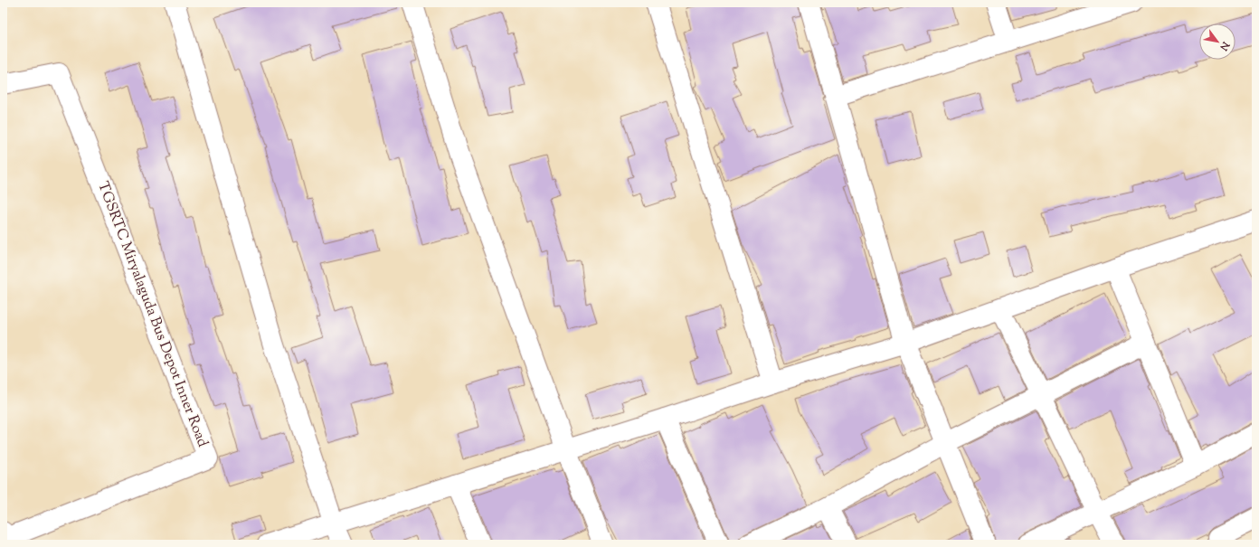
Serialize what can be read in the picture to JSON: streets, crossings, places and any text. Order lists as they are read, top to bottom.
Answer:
{
  "streets": {
    "street": ["TGSRTC Miryalaguda Bus Depot Inner Road"]
  },
  "north": "bottom right"
}
